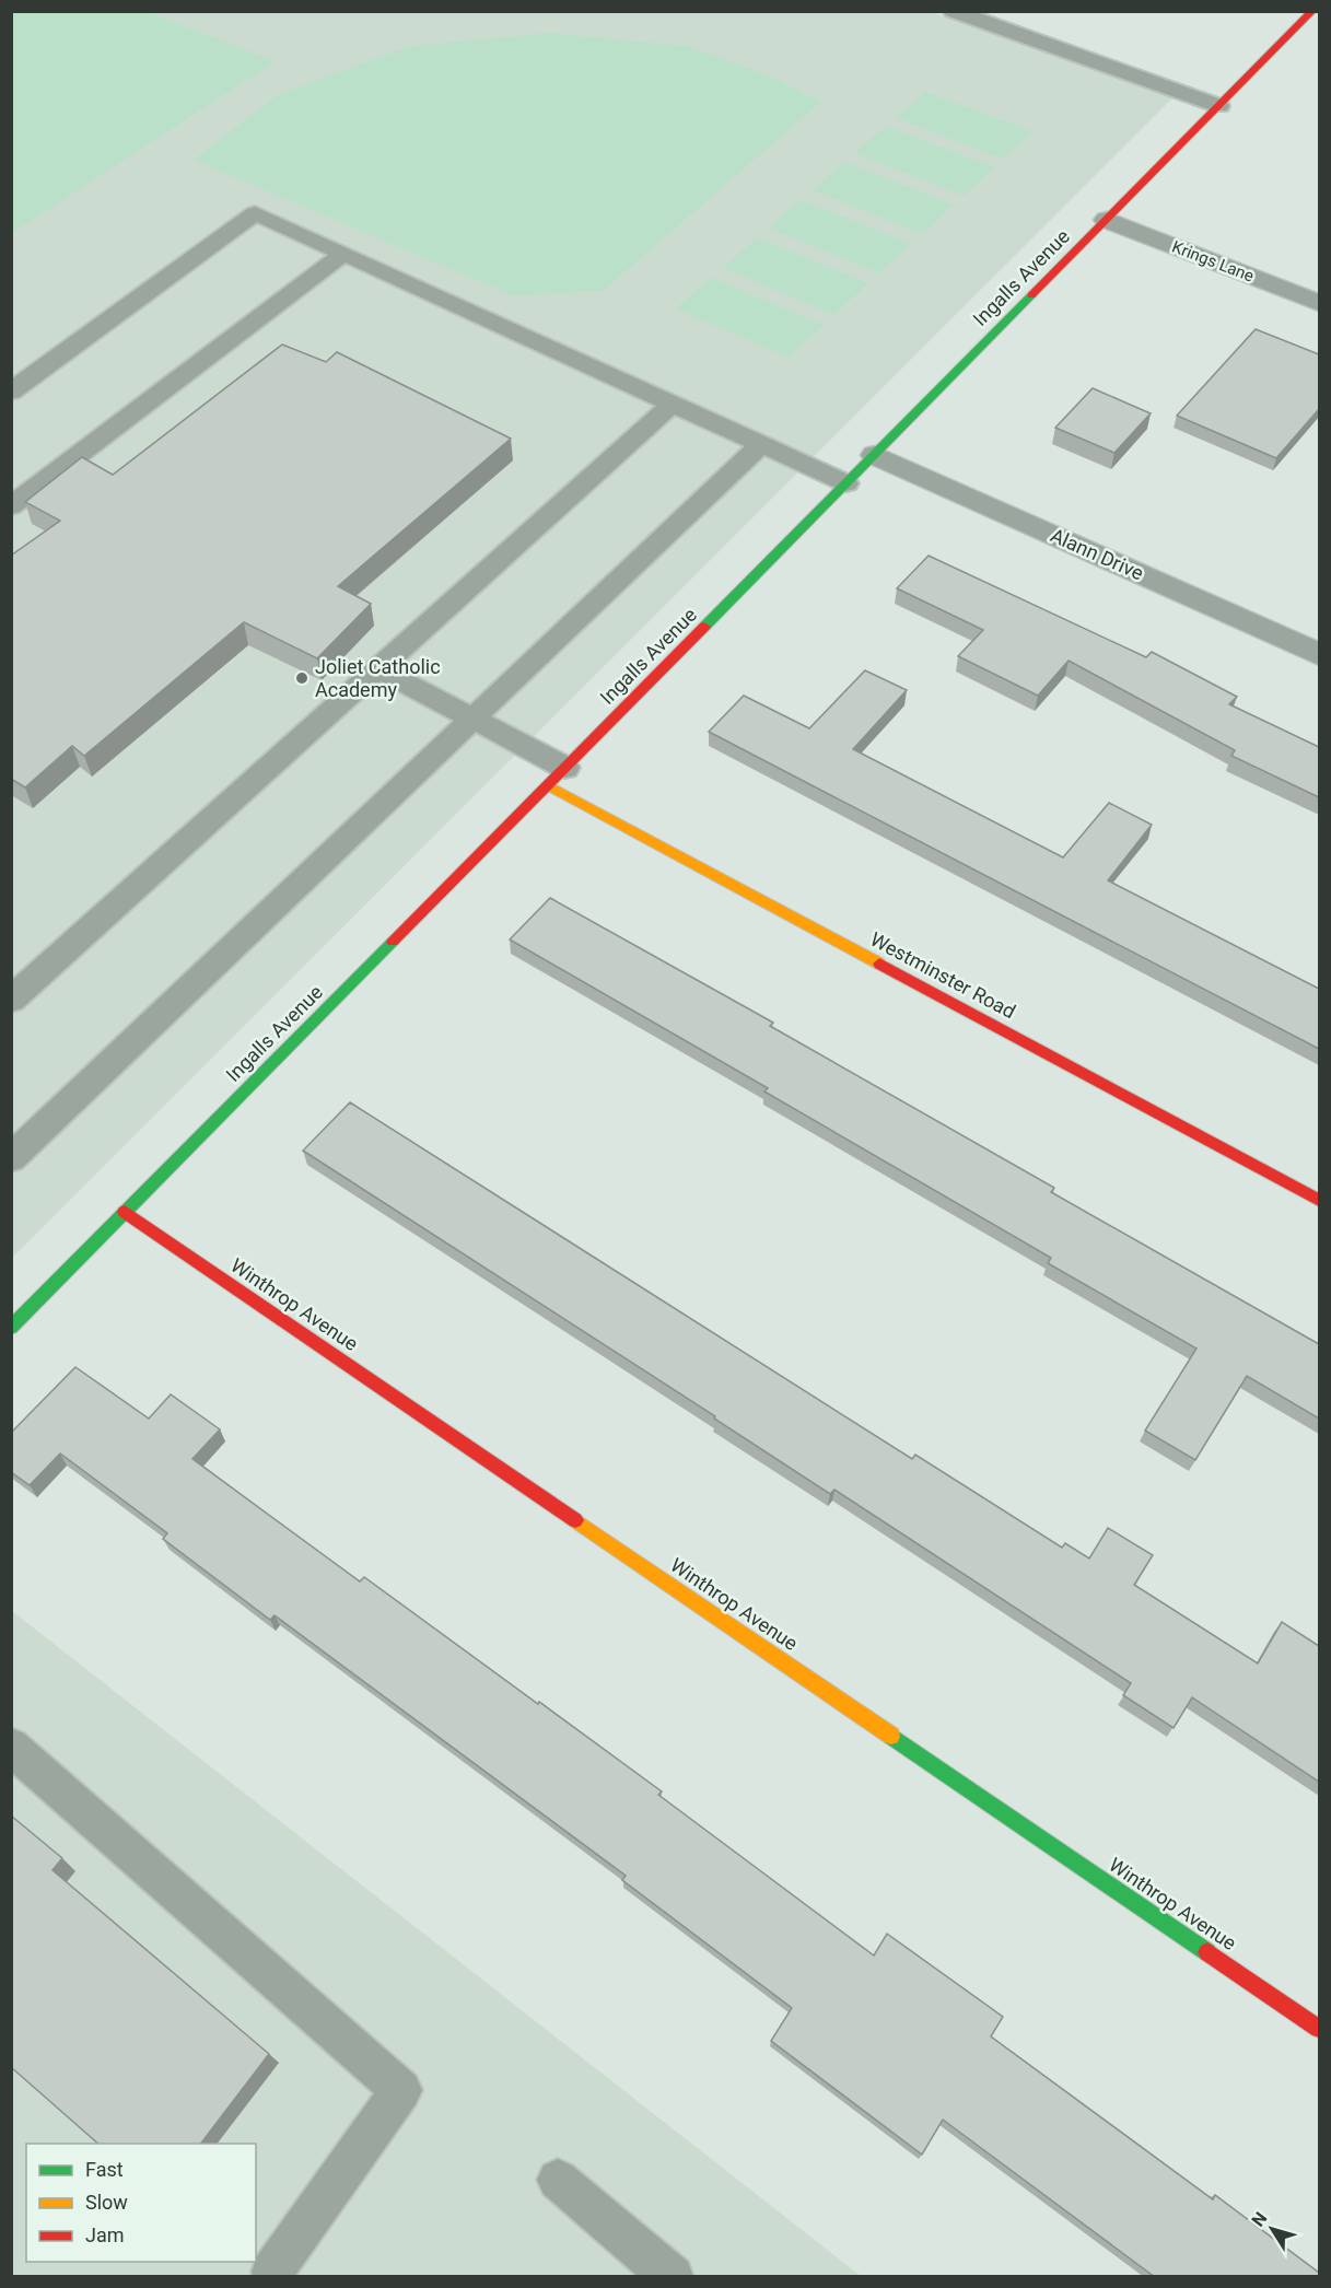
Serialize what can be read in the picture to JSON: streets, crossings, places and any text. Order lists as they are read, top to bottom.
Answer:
{
  "streets": {
    "street": [
      "Krings Lane",
      "Ingalls Avenue",
      "Alann Drive",
      "Westminster Road",
      "Winthrop Avenue"
    ]
  },
  "crossings": [
    ["Krings Lane", "Ingalls Avenue"],
    ["Ingalls Avenue", "Alann Drive"],
    ["Ingalls Avenue", "Westminster Road"],
    ["Ingalls Avenue", "Winthrop Avenue"]
  ],
  "places": ["Joliet Catholic Academy"],
  "legend": ["Fast", "Slow", "Jam"],
  "north": "top left"
}
